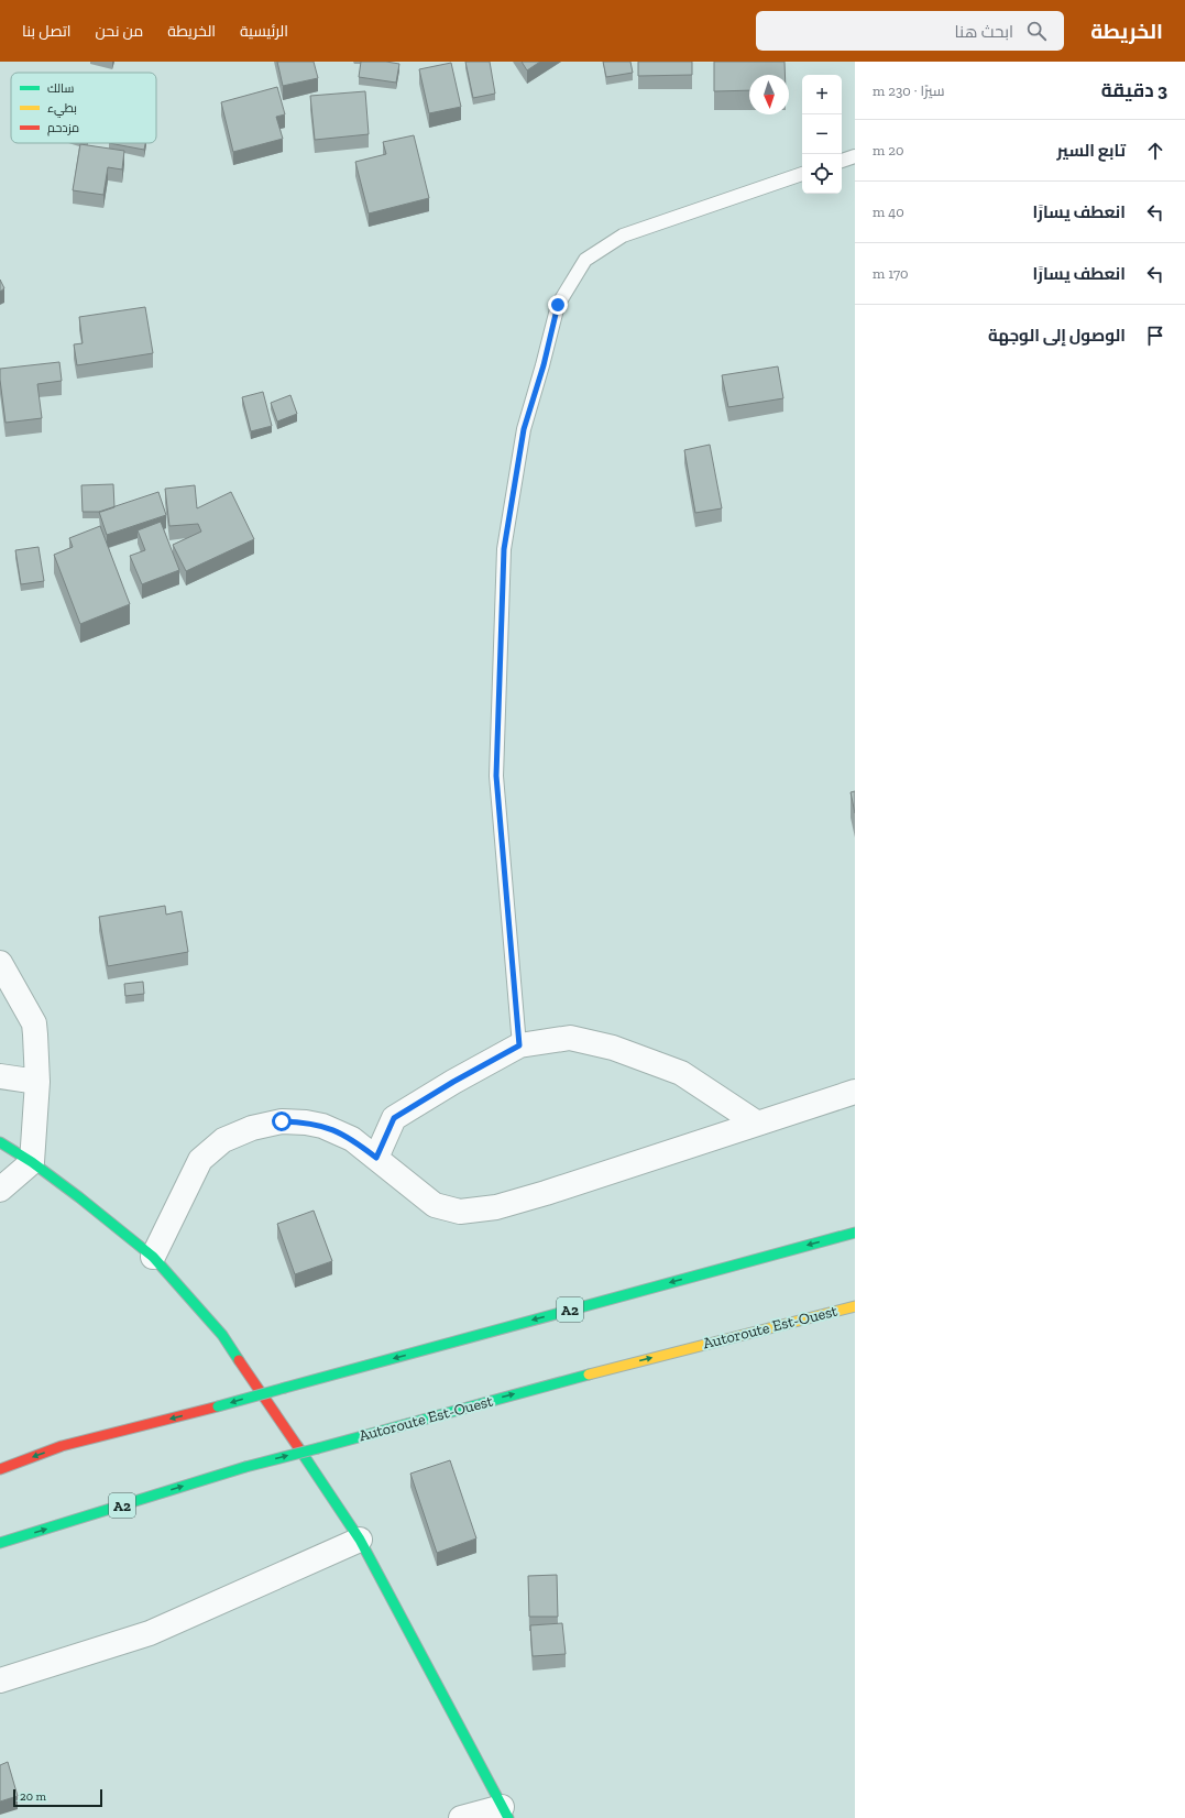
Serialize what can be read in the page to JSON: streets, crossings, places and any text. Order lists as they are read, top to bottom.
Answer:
{
  "streets": {
    "main road": ["A2", "Autoroute Est-Ouest"]
  },
  "legend": ["سالك", "بطيء", "مزدحم"],
  "scale_bar": "20 m",
  "north": "bottom",
  "page": {
    "header": "الخريطة",
    "search": "ابحث هنا",
    "nav": [
      "الرئيسية",
      "الخريطة",
      "من نحن",
      "اتصل بنا"
    ],
    "heading": ["3 دقيقة", "سيرًا · 230 m"],
    "map_buttons": ["+", "−"],
    "list": [
      ["تابع السير", "20 m"],
      ["انعطف يسارًا", "40 m"],
      ["انعطف يسارًا", "170 m"],
      "الوصول إلى الوجهة"
    ],
    "scale": "20 m"
  }
}
